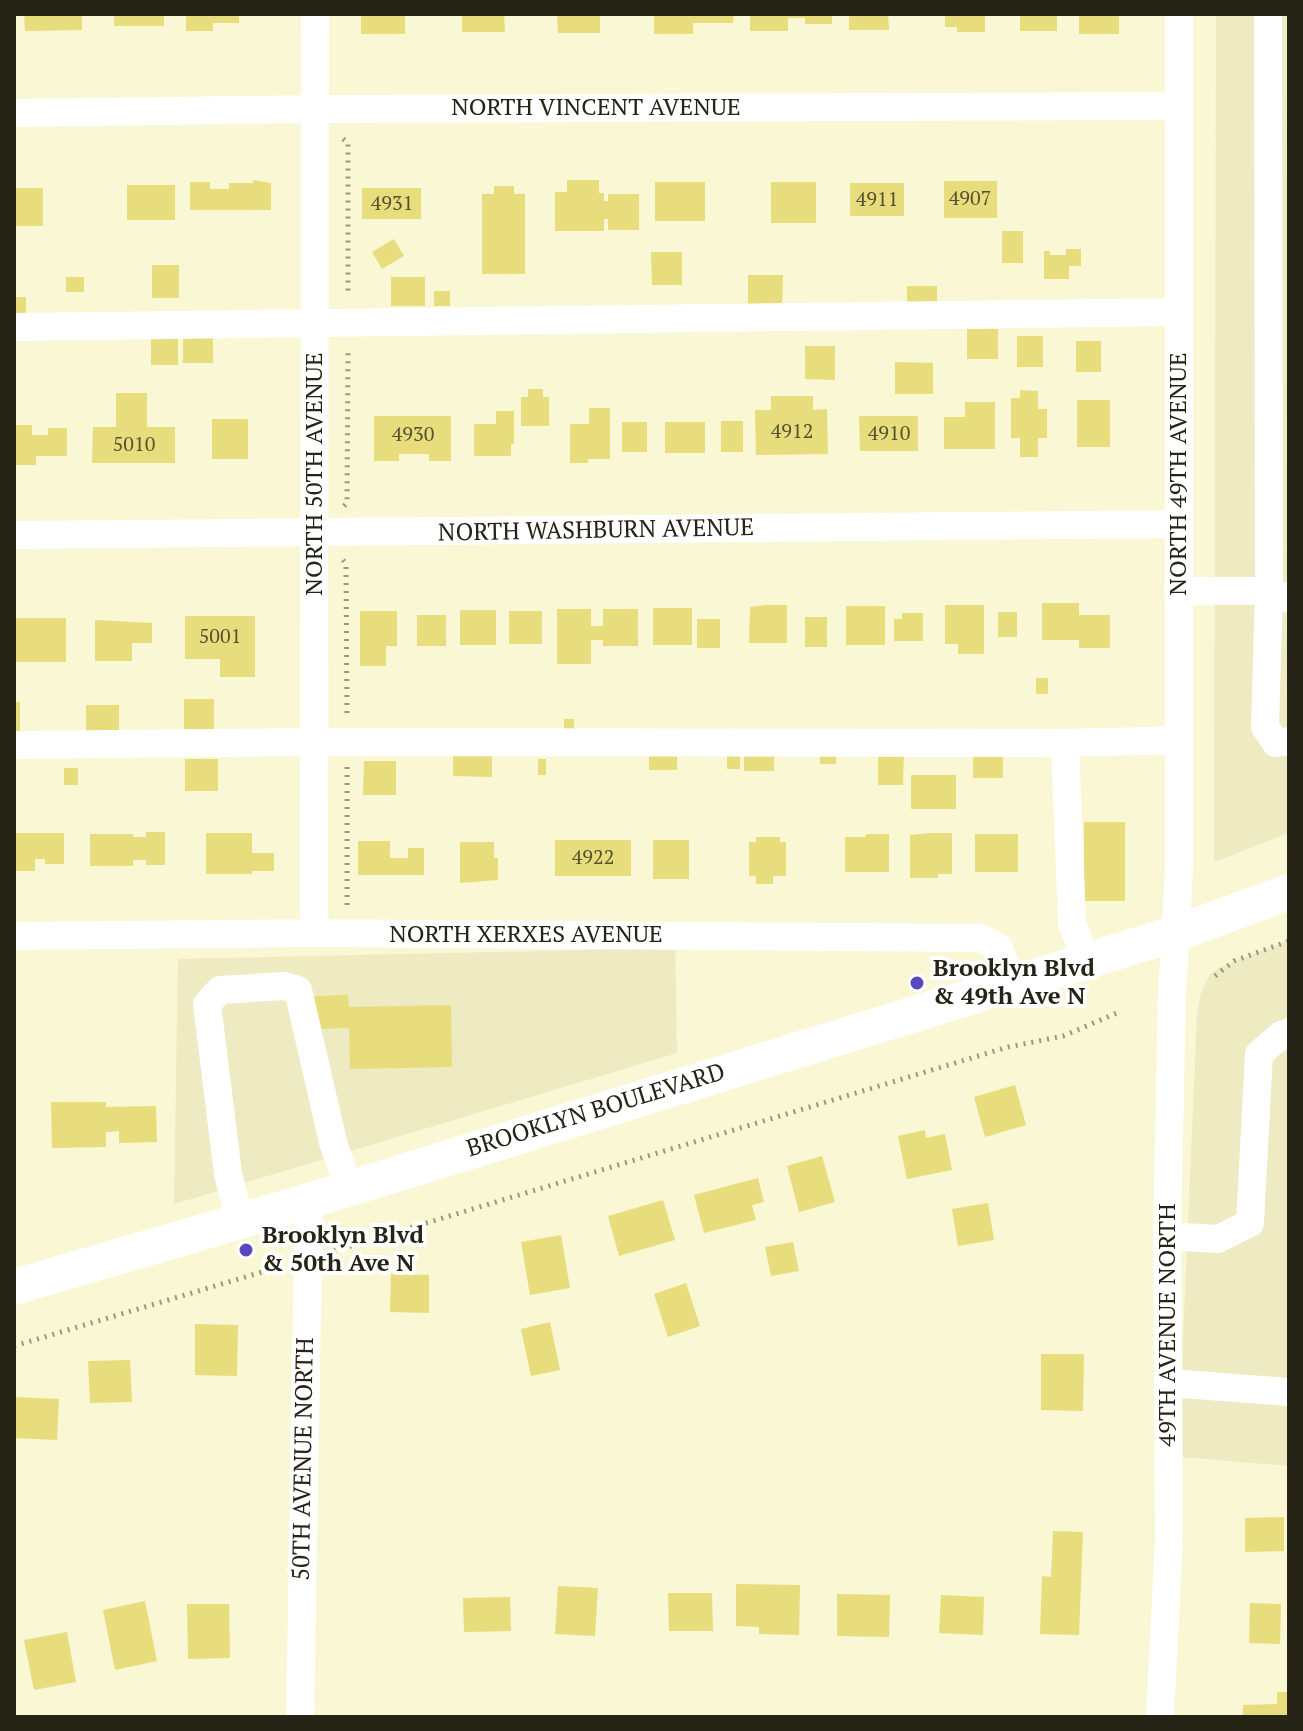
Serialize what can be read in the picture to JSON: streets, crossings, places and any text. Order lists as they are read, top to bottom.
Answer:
{
  "streets": {
    "main road": ["BROOKLYN BOULEVARD"],
    "street": [
      "NORTH VINCENT AVENUE",
      "NORTH 50TH AVENUE",
      "NORTH 49TH AVENUE",
      "NORTH WASHBURN AVENUE",
      "NORTH XERXES AVENUE",
      "49TH AVENUE NORTH",
      "50TH AVENUE NORTH"
    ]
  },
  "crossings": [
    ["NORTH VINCENT AVENUE", "NORTH 50TH AVENUE"],
    ["NORTH VINCENT AVENUE", "NORTH 49TH AVENUE"],
    ["NORTH 50TH AVENUE", "NORTH WASHBURN AVENUE"],
    ["NORTH 50TH AVENUE", "NORTH XERXES AVENUE"],
    ["NORTH 49TH AVENUE", "NORTH WASHBURN AVENUE"],
    ["NORTH 49TH AVENUE", "BROOKLYN BOULEVARD"],
    ["NORTH 49TH AVENUE", "49TH AVENUE NORTH"],
    ["NORTH XERXES AVENUE", "BROOKLYN BOULEVARD"],
    ["BROOKLYN BOULEVARD", "49TH AVENUE NORTH"],
    ["BROOKLYN BOULEVARD", "50TH AVENUE NORTH"]
  ],
  "places": ["Brooklyn Blvd & 49th Ave N", "Brooklyn Blvd & 50th Ave N"],
  "house_numbers": [
    "4907",
    "4911",
    "4931",
    "4912",
    "4910",
    "4930",
    "5010",
    "5001",
    "4922"
  ]
}
